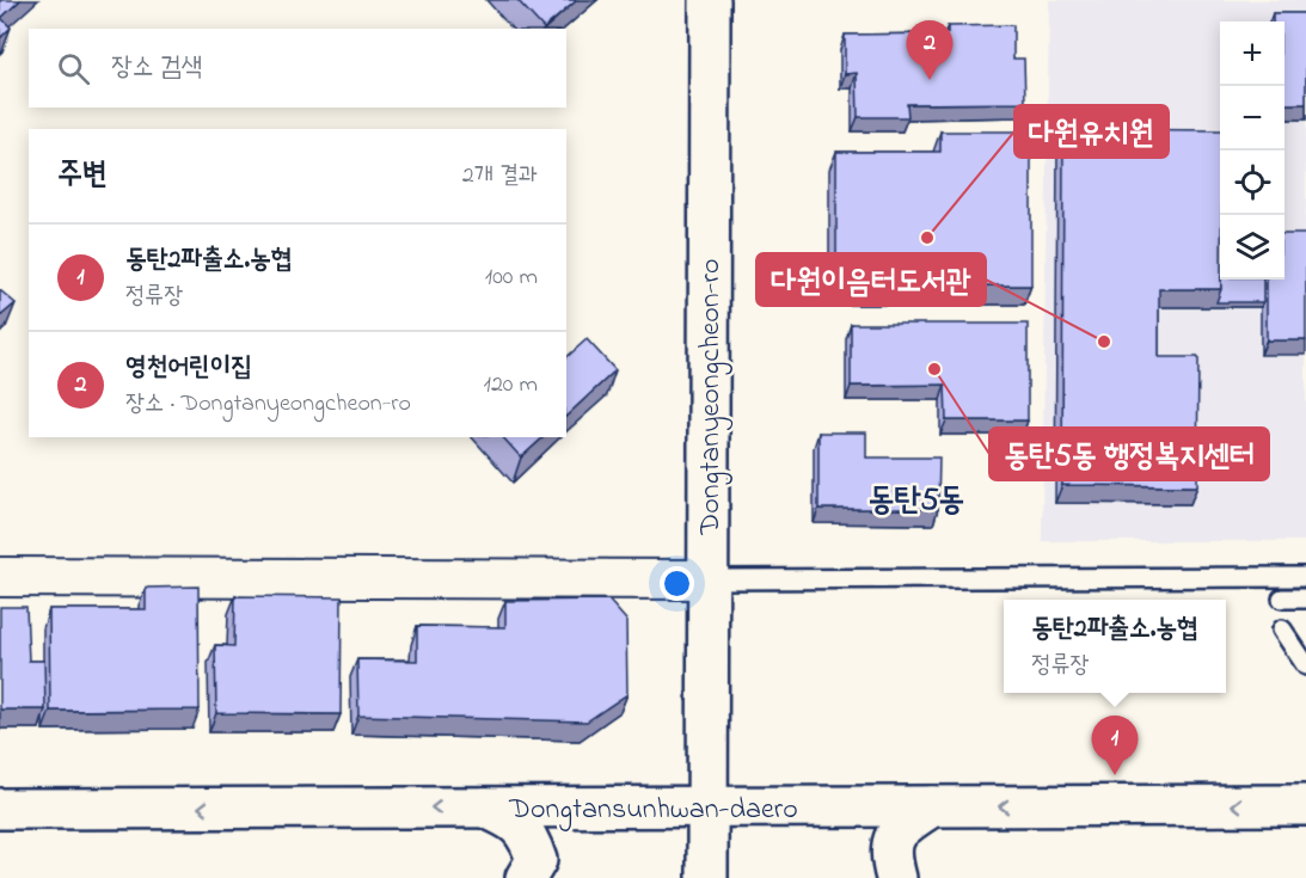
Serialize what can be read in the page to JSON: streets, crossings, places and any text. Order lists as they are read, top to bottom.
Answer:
{
  "streets": {
    "street": ["Dongtanyeongcheon-ro", "Dongtansunhwan-daero"]
  },
  "crossings": [
    ["Dongtanyeongcheon-ro", "Dongtansunhwan-daero"]
  ],
  "districts": ["동탄5동"],
  "places": ["다원유치원", "다원이음터도서관", "동탄5동 행정복지센터"],
  "page": {
    "pins": ["2", "1"],
    "map_buttons": ["+", "−"],
    "search": "장소 검색",
    "heading": ["주변", "2개 결과"],
    "list": [
      {
        "mark": "1",
        "name": "동탄2파출소.농협",
        "note": "정류장",
        "value": "100 m"
      },
      {
        "mark": "2",
        "name": "영천어린이집",
        "note": "장소 · Dongtanyeongcheon-ro",
        "value": "120 m"
      }
    ],
    "popup": ["동탄2파출소.농협", "정류장"]
  }
}
